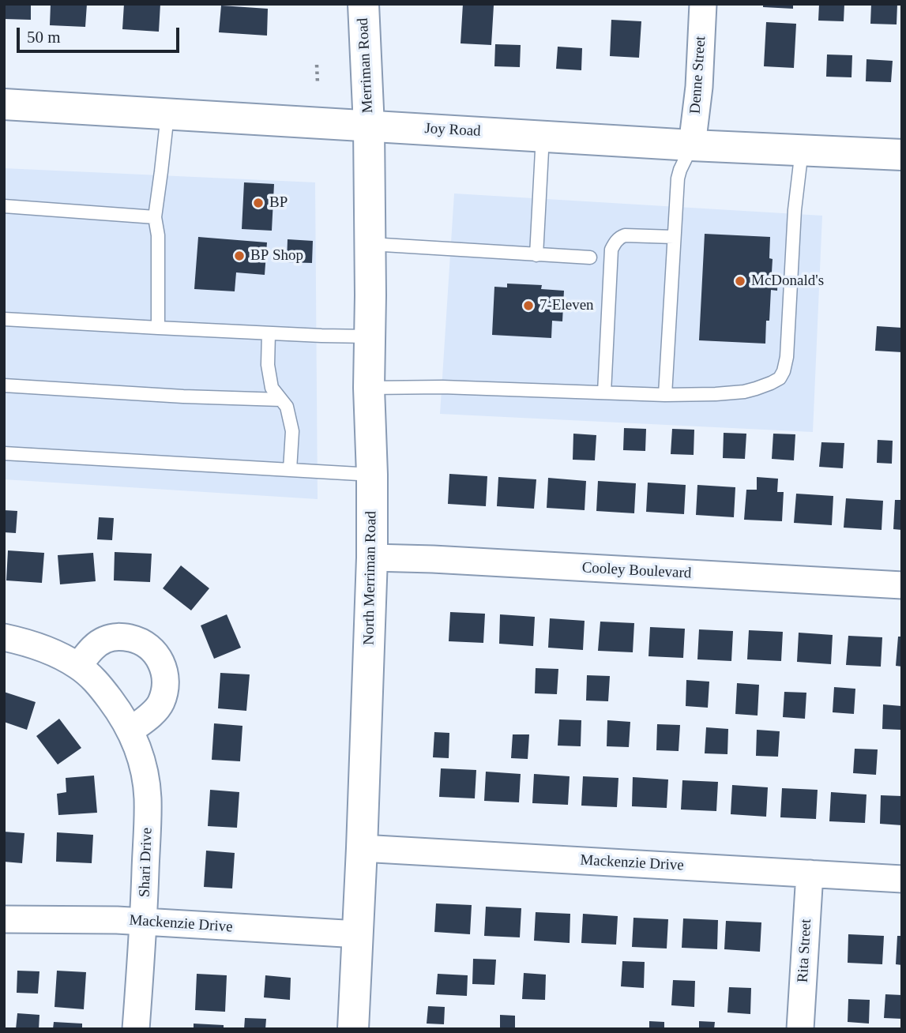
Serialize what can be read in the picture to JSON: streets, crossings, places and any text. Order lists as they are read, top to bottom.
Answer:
{
  "streets": {
    "main road": ["Merriman Road", "Joy Road", "North Merriman Road"],
    "street": [
      "Denne Street",
      "Cooley Boulevard",
      "Shari Drive",
      "Mackenzie Drive",
      "Rita Street"
    ]
  },
  "crossings": [
    ["Merriman Road", "Joy Road"],
    ["Merriman Road", "North Merriman Road"],
    ["Denne Street", "Joy Road"],
    ["Joy Road", "North Merriman Road"],
    ["Cooley Boulevard", "North Merriman Road"],
    ["North Merriman Road", "Mackenzie Drive"],
    ["Shari Drive", "Mackenzie Drive"],
    ["Mackenzie Drive", "Rita Street"]
  ],
  "places": [
    "BP",
    "BP Shop",
    "McDonald's",
    "7-Eleven"
  ],
  "scale_bar": "50 m"
}
